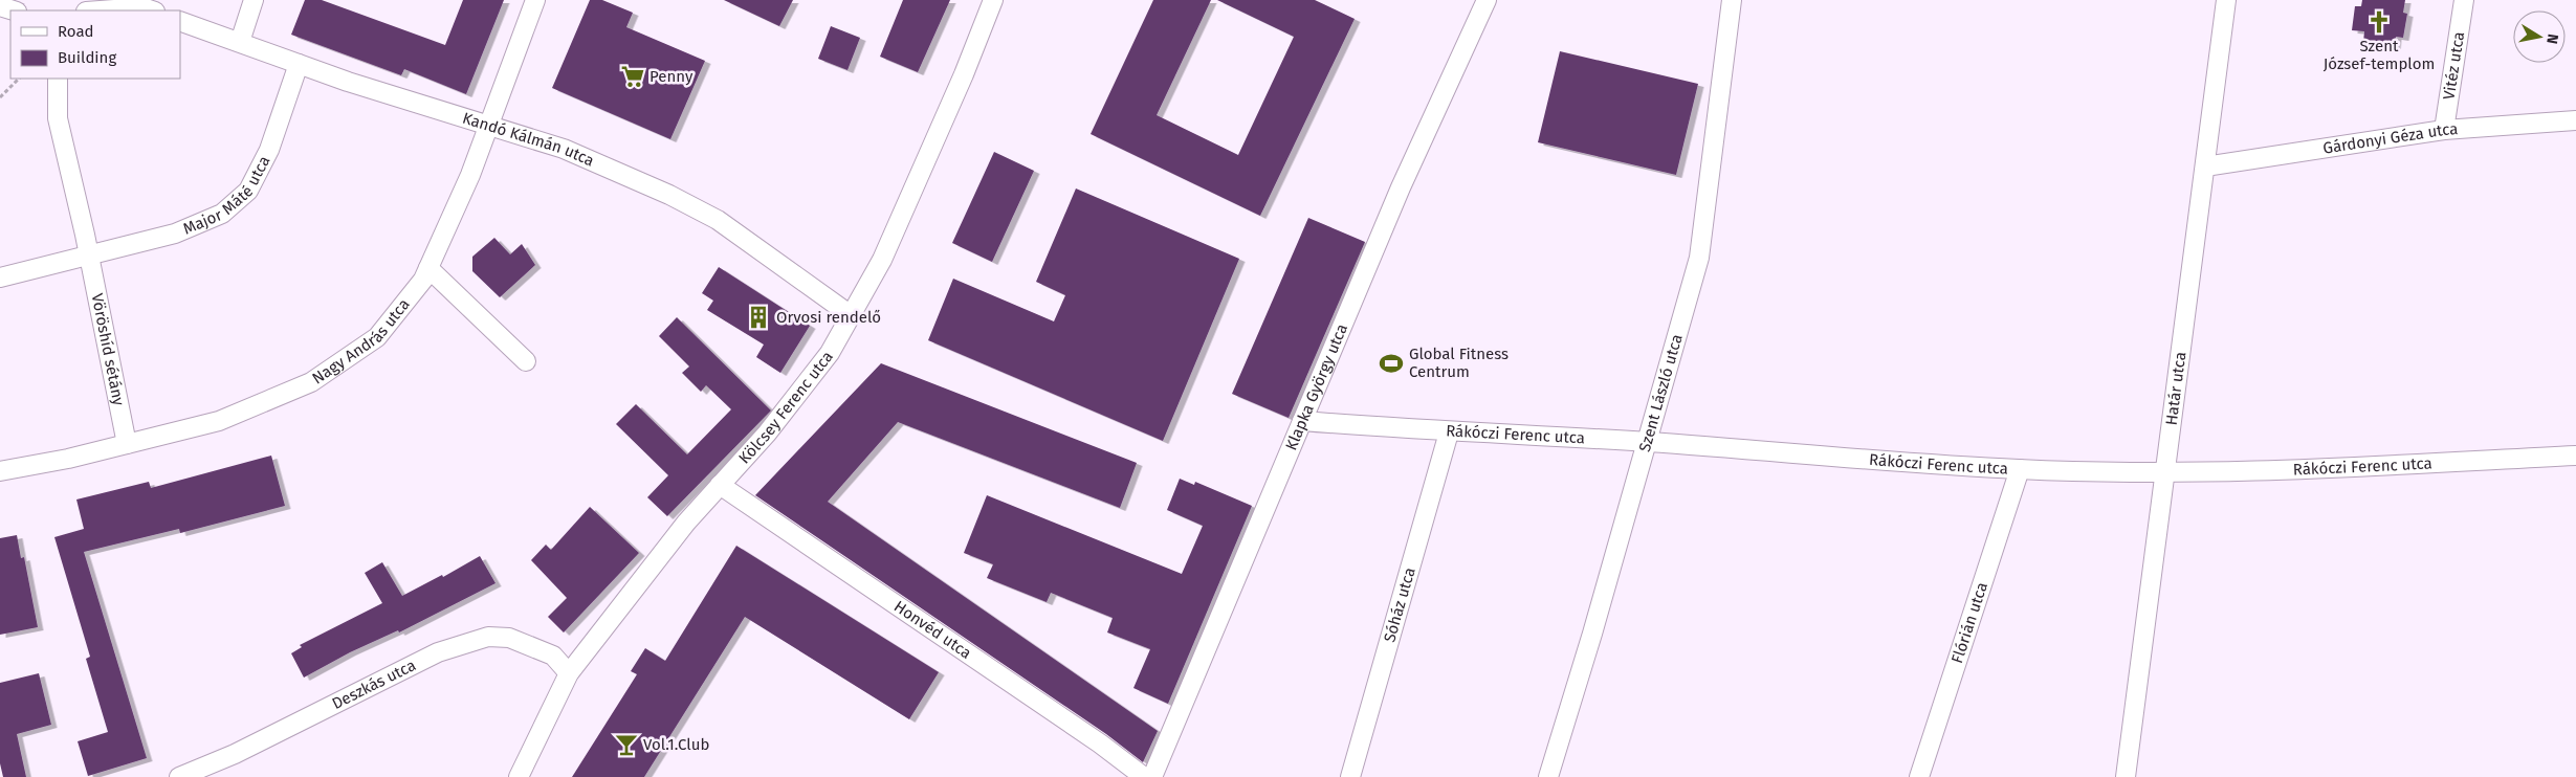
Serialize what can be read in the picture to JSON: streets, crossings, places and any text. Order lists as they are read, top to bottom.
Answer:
{
  "streets": {
    "street": [
      "Vitéz utca",
      "Gárdonyi Géza utca",
      "Kandó Kálmán utca",
      "Major Máté utca",
      "Nagy András utca",
      "Vöröshíd sétány",
      "Klapka György utca",
      "Határ utca",
      "Szent László utca",
      "Kölcsey Ferenc utca",
      "Rákóczi Ferenc utca",
      "Sóház utca",
      "Flórián utca",
      "Honvéd utca",
      "Deszkás utca"
    ]
  },
  "crossings": [
    ["Vitéz utca", "Gárdonyi Géza utca"],
    ["Gárdonyi Géza utca", "Határ utca"],
    ["Kandó Kálmán utca", "Major Máté utca"],
    ["Kandó Kálmán utca", "Nagy András utca"],
    ["Kandó Kálmán utca", "Kölcsey Ferenc utca"],
    ["Major Máté utca", "Vöröshíd sétány"],
    ["Nagy András utca", "Vöröshíd sétány"],
    ["Klapka György utca", "Rákóczi Ferenc utca"],
    ["Határ utca", "Rákóczi Ferenc utca"],
    ["Szent László utca", "Rákóczi Ferenc utca"],
    ["Kölcsey Ferenc utca", "Honvéd utca"],
    ["Kölcsey Ferenc utca", "Deszkás utca"],
    ["Rákóczi Ferenc utca", "Sóház utca"],
    ["Rákóczi Ferenc utca", "Flórián utca"]
  ],
  "places": {
    "church": ["Szent József-templom"],
    "supermarket": ["Penny"],
    "building": ["Orvosi rendelő"],
    "sports": ["Global Fitness Centrum"],
    "bar": ["Vol.1.Club"]
  },
  "legend": ["Road", "Building"],
  "north": "right"
}
